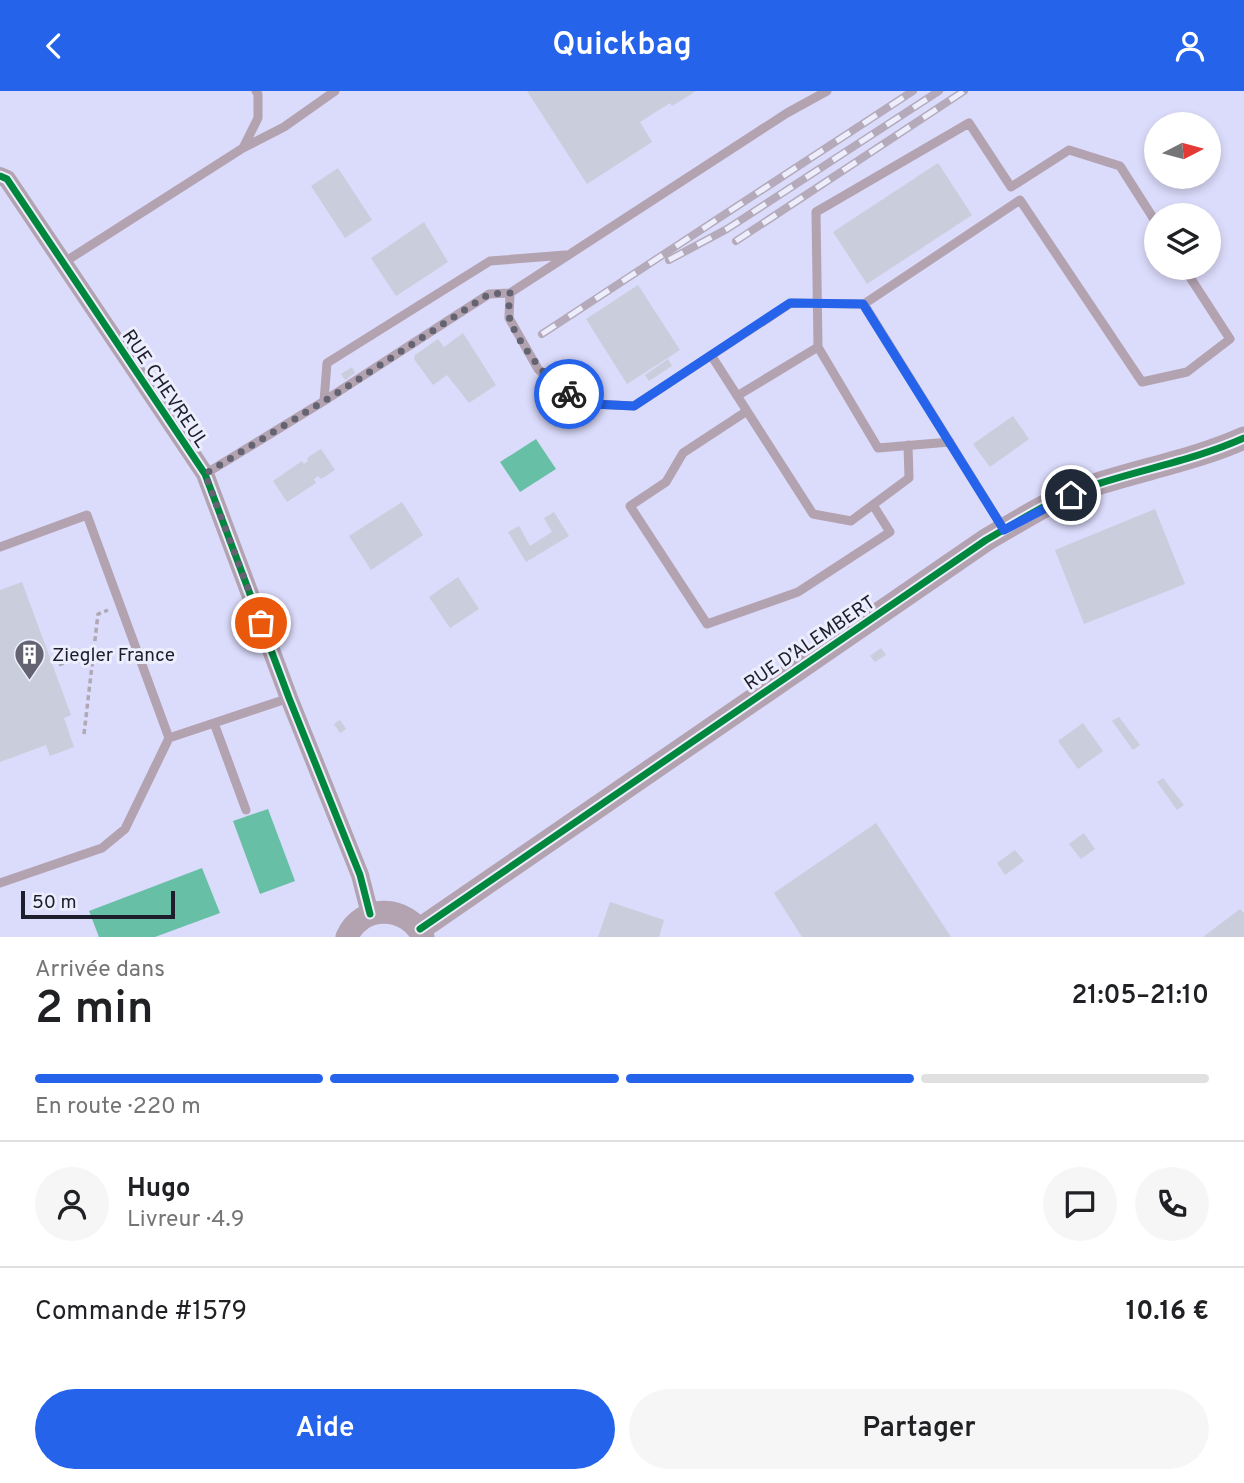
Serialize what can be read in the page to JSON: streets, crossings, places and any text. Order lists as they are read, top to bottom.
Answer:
{
  "streets": {
    "street": ["RUE CHEVREUL", "RUE D’ALEMBERT"]
  },
  "places": {
    "building": ["Ziegler France"]
  },
  "scale_bar": "50 m",
  "north": "right",
  "page": {
    "header": "Quickbag",
    "scale": "50 m",
    "heading": ["2 min", "Arrivée dans", "21:05–21:10"],
    "panel": [
      "Hugo",
      "Livreur · 4.9",
      "Commande #1579",
      "10.16 €"
    ],
    "bar": "En route · 220 m",
    "buttons": ["Aide", "Partager"]
  }
}
